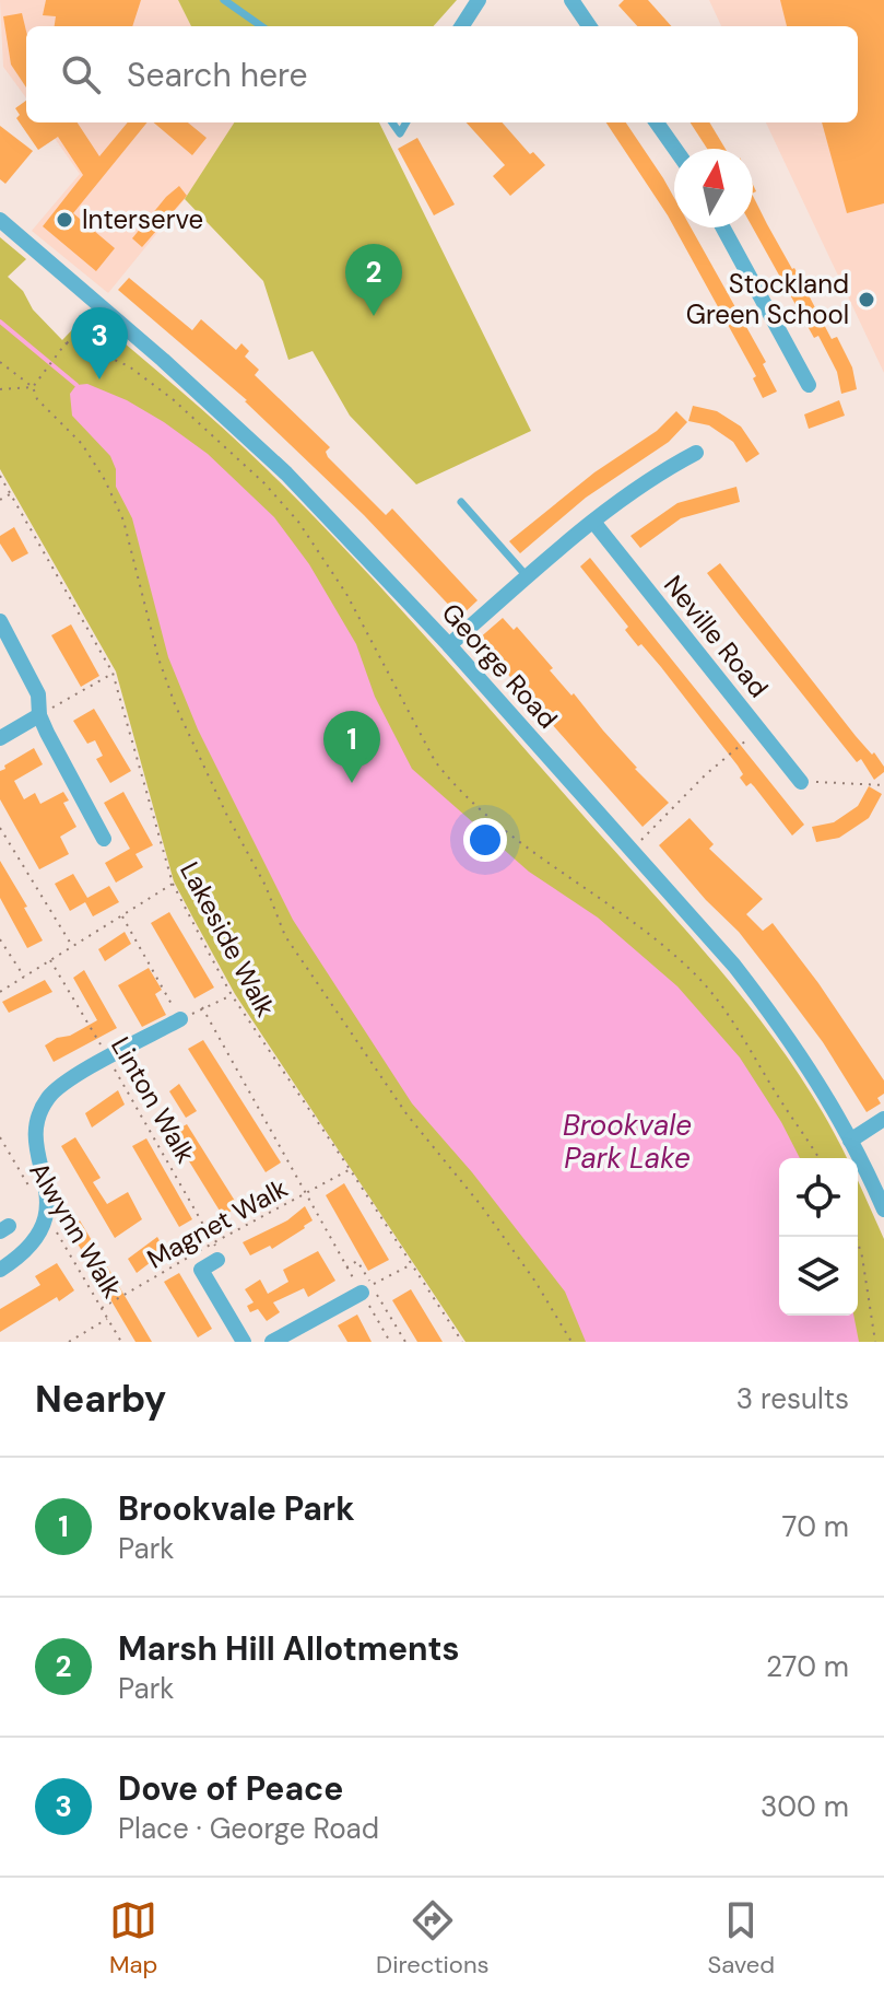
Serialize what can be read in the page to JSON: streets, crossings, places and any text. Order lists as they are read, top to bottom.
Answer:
{
  "streets": {
    "street": ["Neville Road", "George Road"],
    "path": [
      "Lakeside Walk",
      "Linton Walk",
      "Magnet Walk",
      "Alwynn Walk"
    ]
  },
  "crossings": [
    ["Lakeside Walk", "Magnet Walk"],
    ["Linton Walk", "Magnet Walk"],
    ["Magnet Walk", "Alwynn Walk"]
  ],
  "water": ["Brookvale Park Lake"],
  "places": ["Interserve", "Stockland Green School"],
  "north": "top",
  "page": {
    "search": "Search here",
    "pins": ["2", "3", "1"],
    "heading": ["Nearby", "3 results"],
    "list": [
      {
        "mark": "1",
        "name": "Brookvale Park",
        "note": "Park",
        "value": "70 m"
      },
      {
        "mark": "2",
        "name": "Marsh Hill Allotments",
        "note": "Park",
        "value": "270 m"
      },
      {
        "mark": "3",
        "name": "Dove of Peace",
        "note": "Place · George Road",
        "value": "300 m"
      }
    ],
    "nav": ["Map", "Directions", "Saved"]
  }
}
